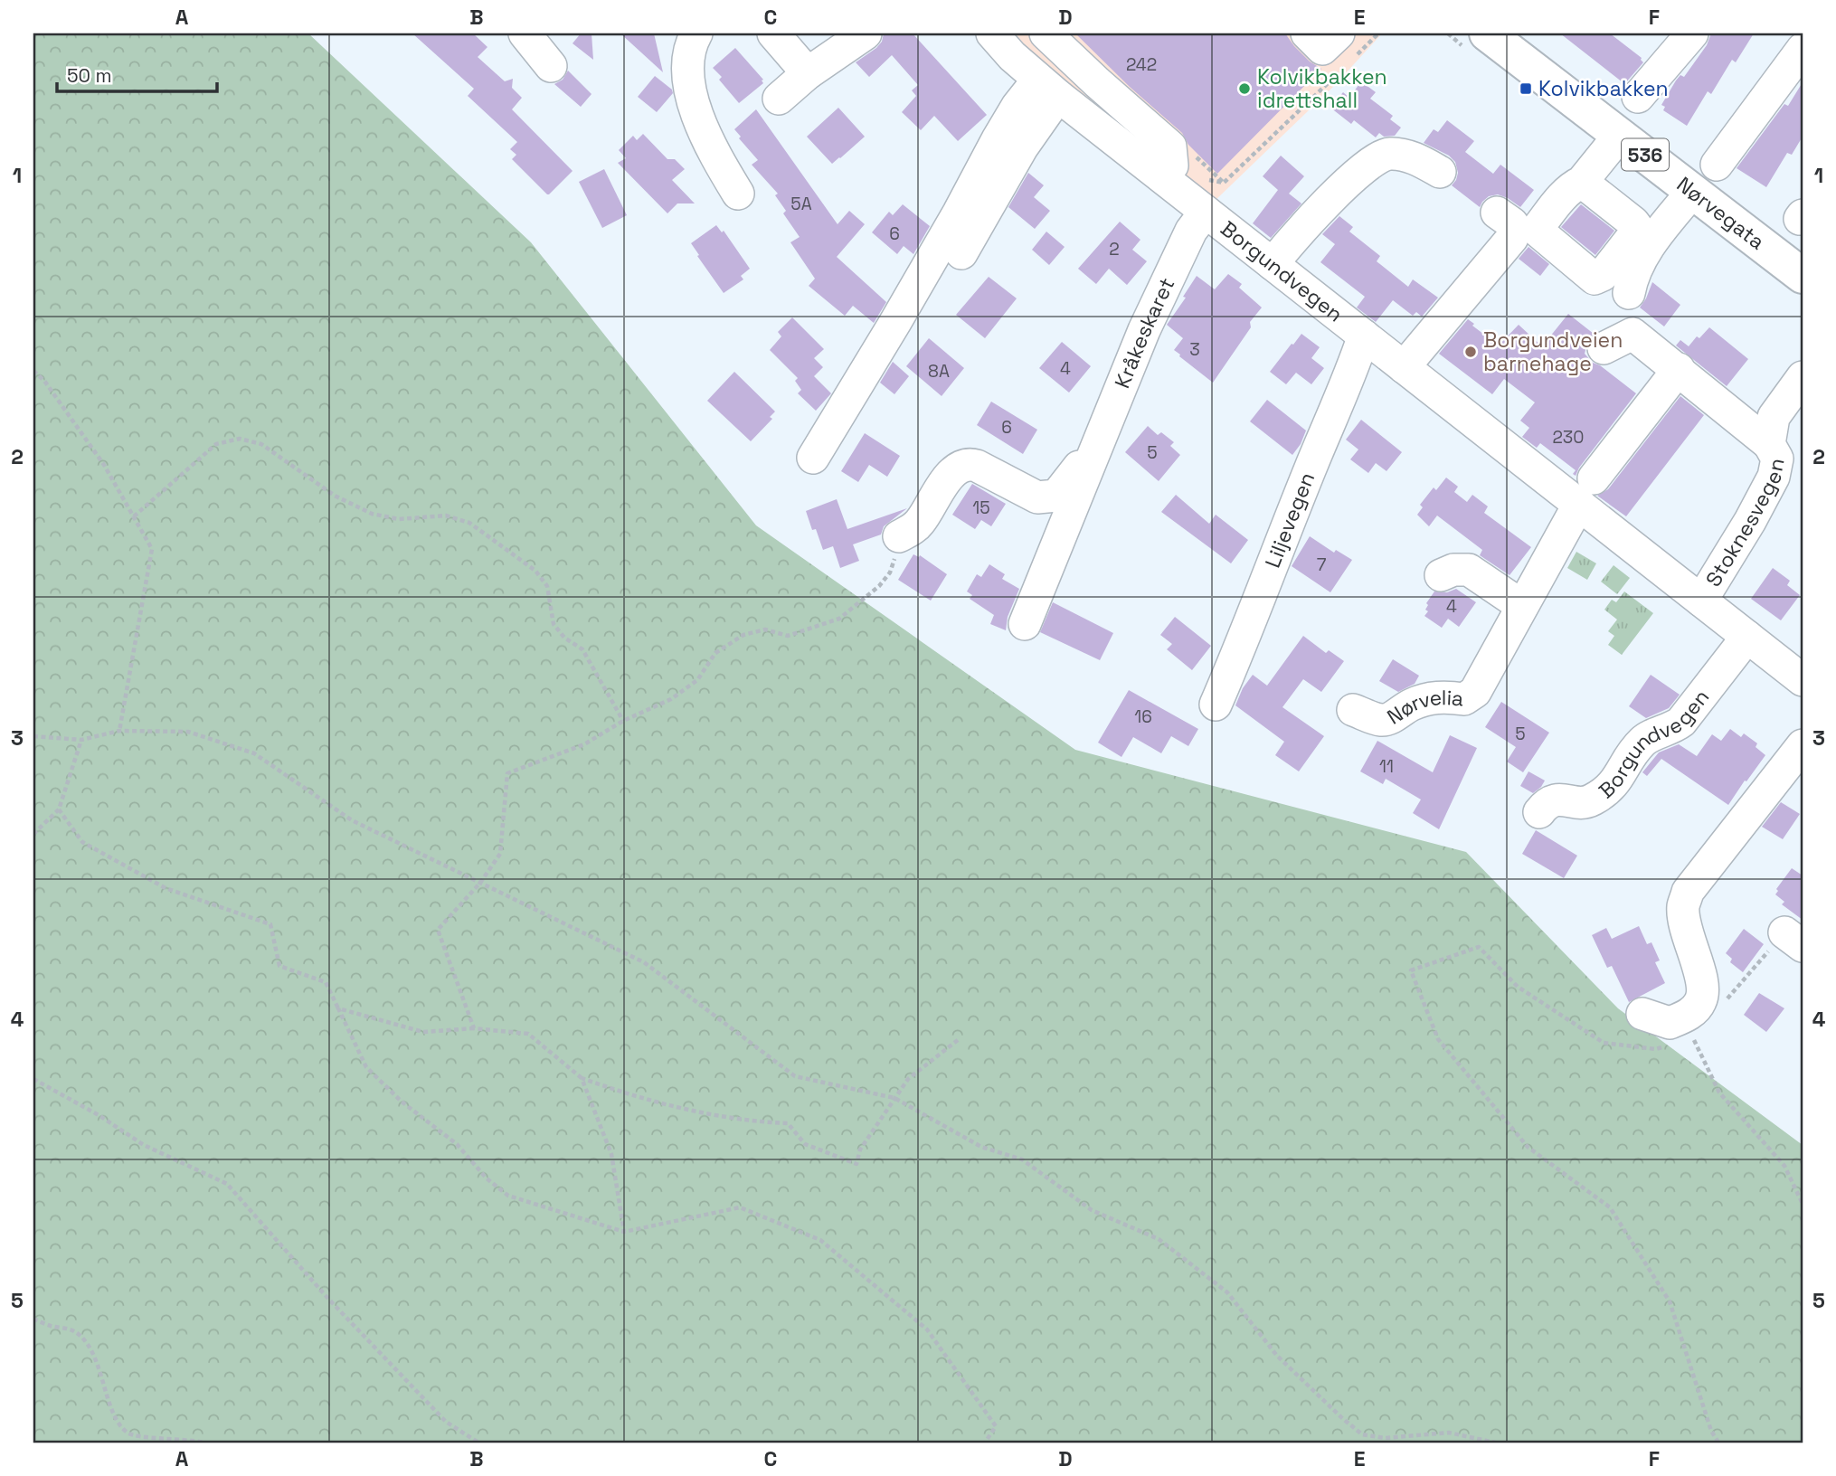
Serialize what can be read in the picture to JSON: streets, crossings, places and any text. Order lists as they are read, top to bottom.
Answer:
{
  "streets": {
    "main road": ["536", "Nørvegata"],
    "street": [
      "Borgundvegen",
      "Kråkeskaret",
      "Liljevegen",
      "Stoknesvegen",
      "Nørvelia"
    ]
  },
  "crossings": [
    ["Borgundvegen", "Kråkeskaret"],
    ["Borgundvegen", "Liljevegen"],
    ["Borgundvegen", "Stoknesvegen"],
    ["Borgundvegen", "Nørvelia"]
  ],
  "places": {
    "other": ["Kolvikbakken idrettshall", "Borgundveien barnehage"],
    "transit": ["Kolvikbakken"]
  },
  "house_numbers": [
    "242",
    "5A",
    "6",
    "2",
    "3",
    "4",
    "8A",
    "6",
    "230",
    "5",
    "15",
    "7",
    "4",
    "16",
    "5",
    "11"
  ],
  "scale_bar": "50 m",
  "grid": {
    "columns": [
      "A",
      "B",
      "C",
      "D",
      "E",
      "F"
    ],
    "rows": [
      "1",
      "2",
      "3",
      "4",
      "5"
    ]
  }
}
